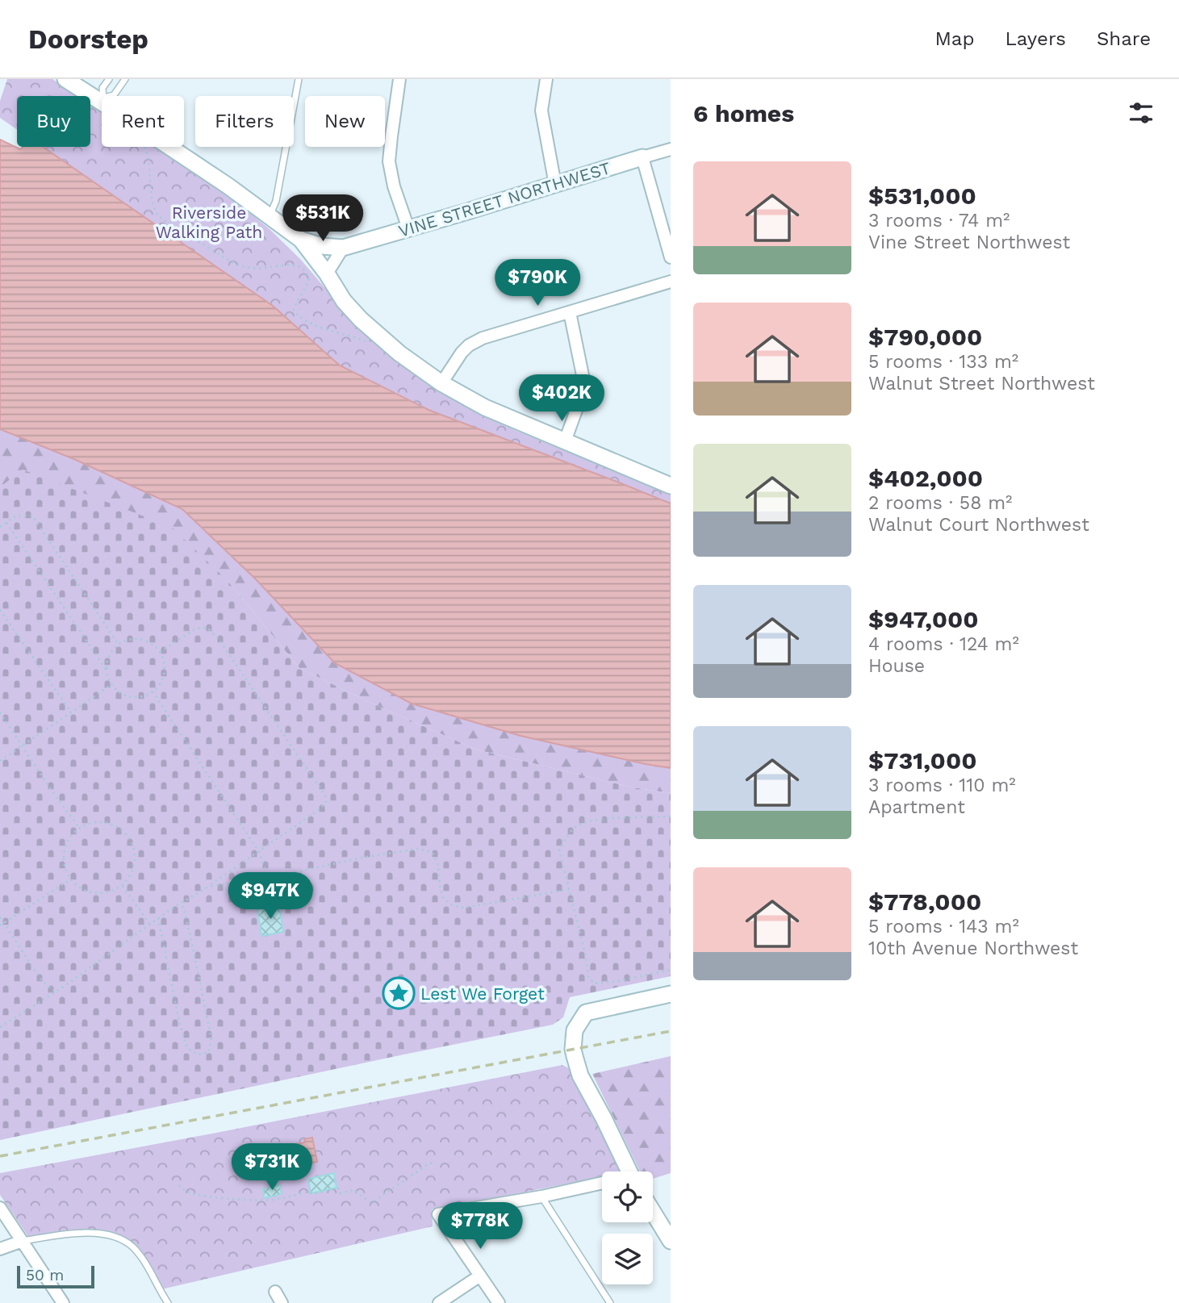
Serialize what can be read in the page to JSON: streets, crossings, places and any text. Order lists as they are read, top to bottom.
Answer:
{
  "streets": {
    "street": ["VINE STREET NORTHWEST"]
  },
  "parks": ["Riverside Walking Path"],
  "places": {
    "place": ["Lest We Forget"]
  },
  "scale_bar": "50 m",
  "page": {
    "header": "Doorstep",
    "nav": ["Map", "Layers", "Share"],
    "heading": "6 homes",
    "chip": [
      "Buy",
      "Rent",
      "Filters",
      "New"
    ],
    "list": [
      {
        "name": "$531,000",
        "note": "3 rooms · 74 m² · Vine Street Northwest"
      },
      {
        "name": "$790,000",
        "note": "5 rooms · 133 m² · Walnut Street Northwest"
      },
      {
        "name": "$402,000",
        "note": "2 rooms · 58 m² · Walnut Court Northwest"
      },
      {
        "name": "$947,000",
        "note": "4 rooms · 124 m² · House"
      },
      {
        "name": "$731,000",
        "note": "3 rooms · 110 m² · Apartment"
      },
      {
        "name": "$778,000",
        "note": "5 rooms · 143 m² · 10th Avenue Northwest"
      }
    ],
    "price": [
      "$531K",
      "$790K",
      "$402K",
      "$947K",
      "$731K",
      "$778K"
    ],
    "scale": "50 m"
  }
}
